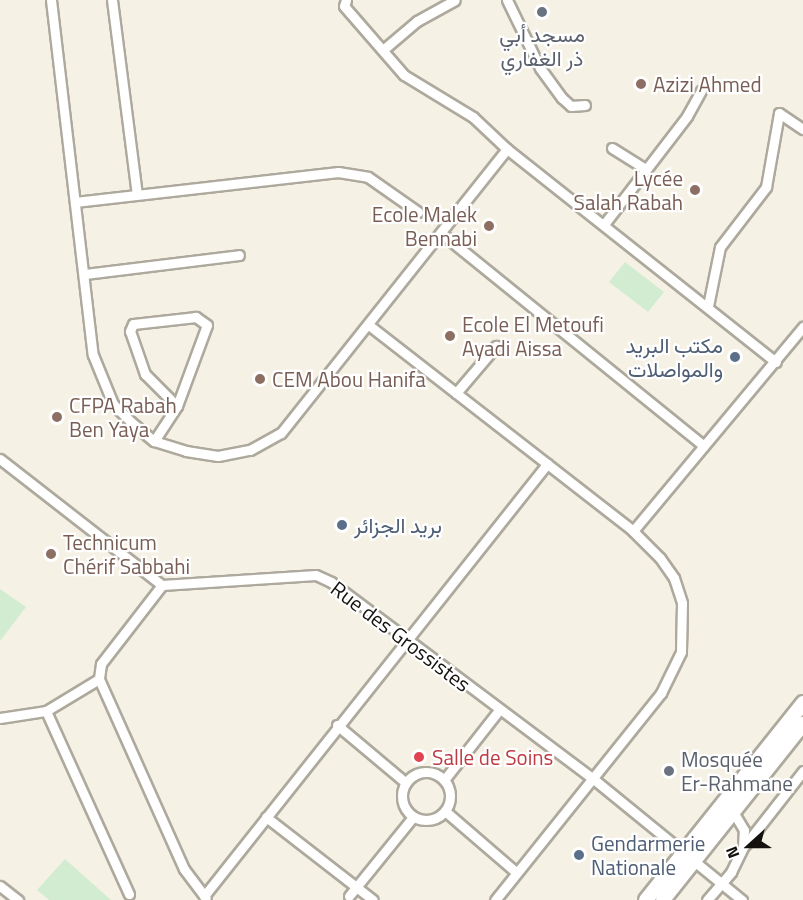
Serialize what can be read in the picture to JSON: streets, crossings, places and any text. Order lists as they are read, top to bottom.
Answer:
{
  "streets": {
    "street": ["Rue des Grossistes"]
  },
  "places": [
    "مسجد أبي ذر الغفاري",
    "Azizi Ahmed",
    "Lycée Salah Rabah",
    "Ecole Malek Bennabi",
    "Ecole El Metoufi Ayadi Aissa",
    "مكتب البريد والمواصلات",
    "CEM Abou Hanifa",
    "CFPA Rabah Ben Yaya",
    "بريد الجزائر",
    "Technicum Chérif Sabbahi",
    "Salle de Soins",
    "Mosquée Er-Rahmane",
    "Gendarmerie Nationale"
  ],
  "north": "left"
}
